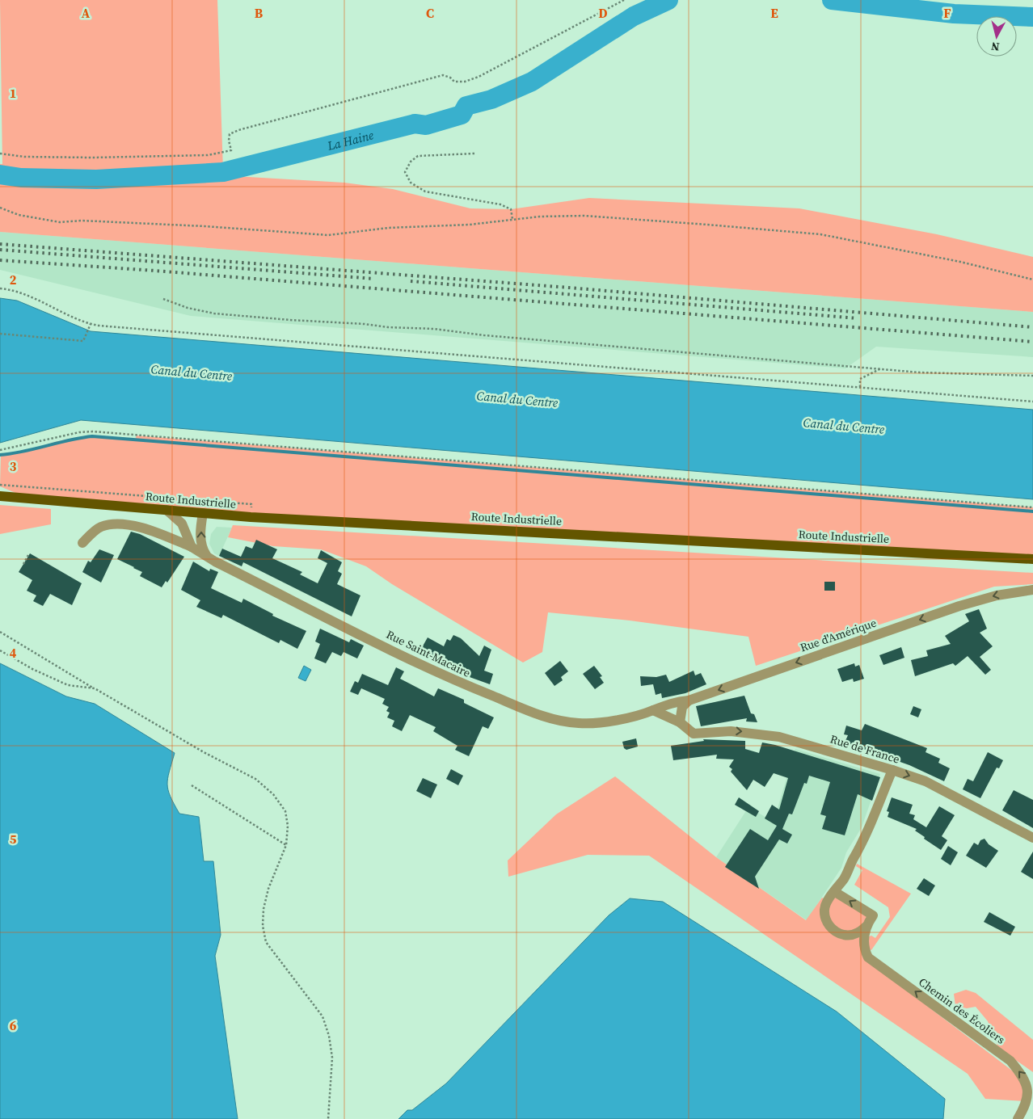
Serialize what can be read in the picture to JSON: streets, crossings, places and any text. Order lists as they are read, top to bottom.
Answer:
{
  "streets": {
    "main road": ["Route Industrielle"],
    "street": [
      "Rue d'Amérique",
      "Rue Saint-Macaire",
      "Rue de France",
      "Chemin des Écoliers"
    ]
  },
  "crossings": [
    ["Rue d'Amérique", "Rue Saint-Macaire"],
    ["Rue d'Amérique", "Rue de France"],
    ["Rue Saint-Macaire", "Rue de France"]
  ],
  "one_way": ["Rue d'Amérique", "Rue de France", "Chemin des Écoliers"],
  "water": ["La Haine", "Canal du Centre"],
  "north": "bottom",
  "grid": {
    "columns": [
      "A",
      "B",
      "C",
      "D",
      "E",
      "F"
    ],
    "rows": [
      "1",
      "2",
      "3",
      "4",
      "5",
      "6"
    ]
  }
}
